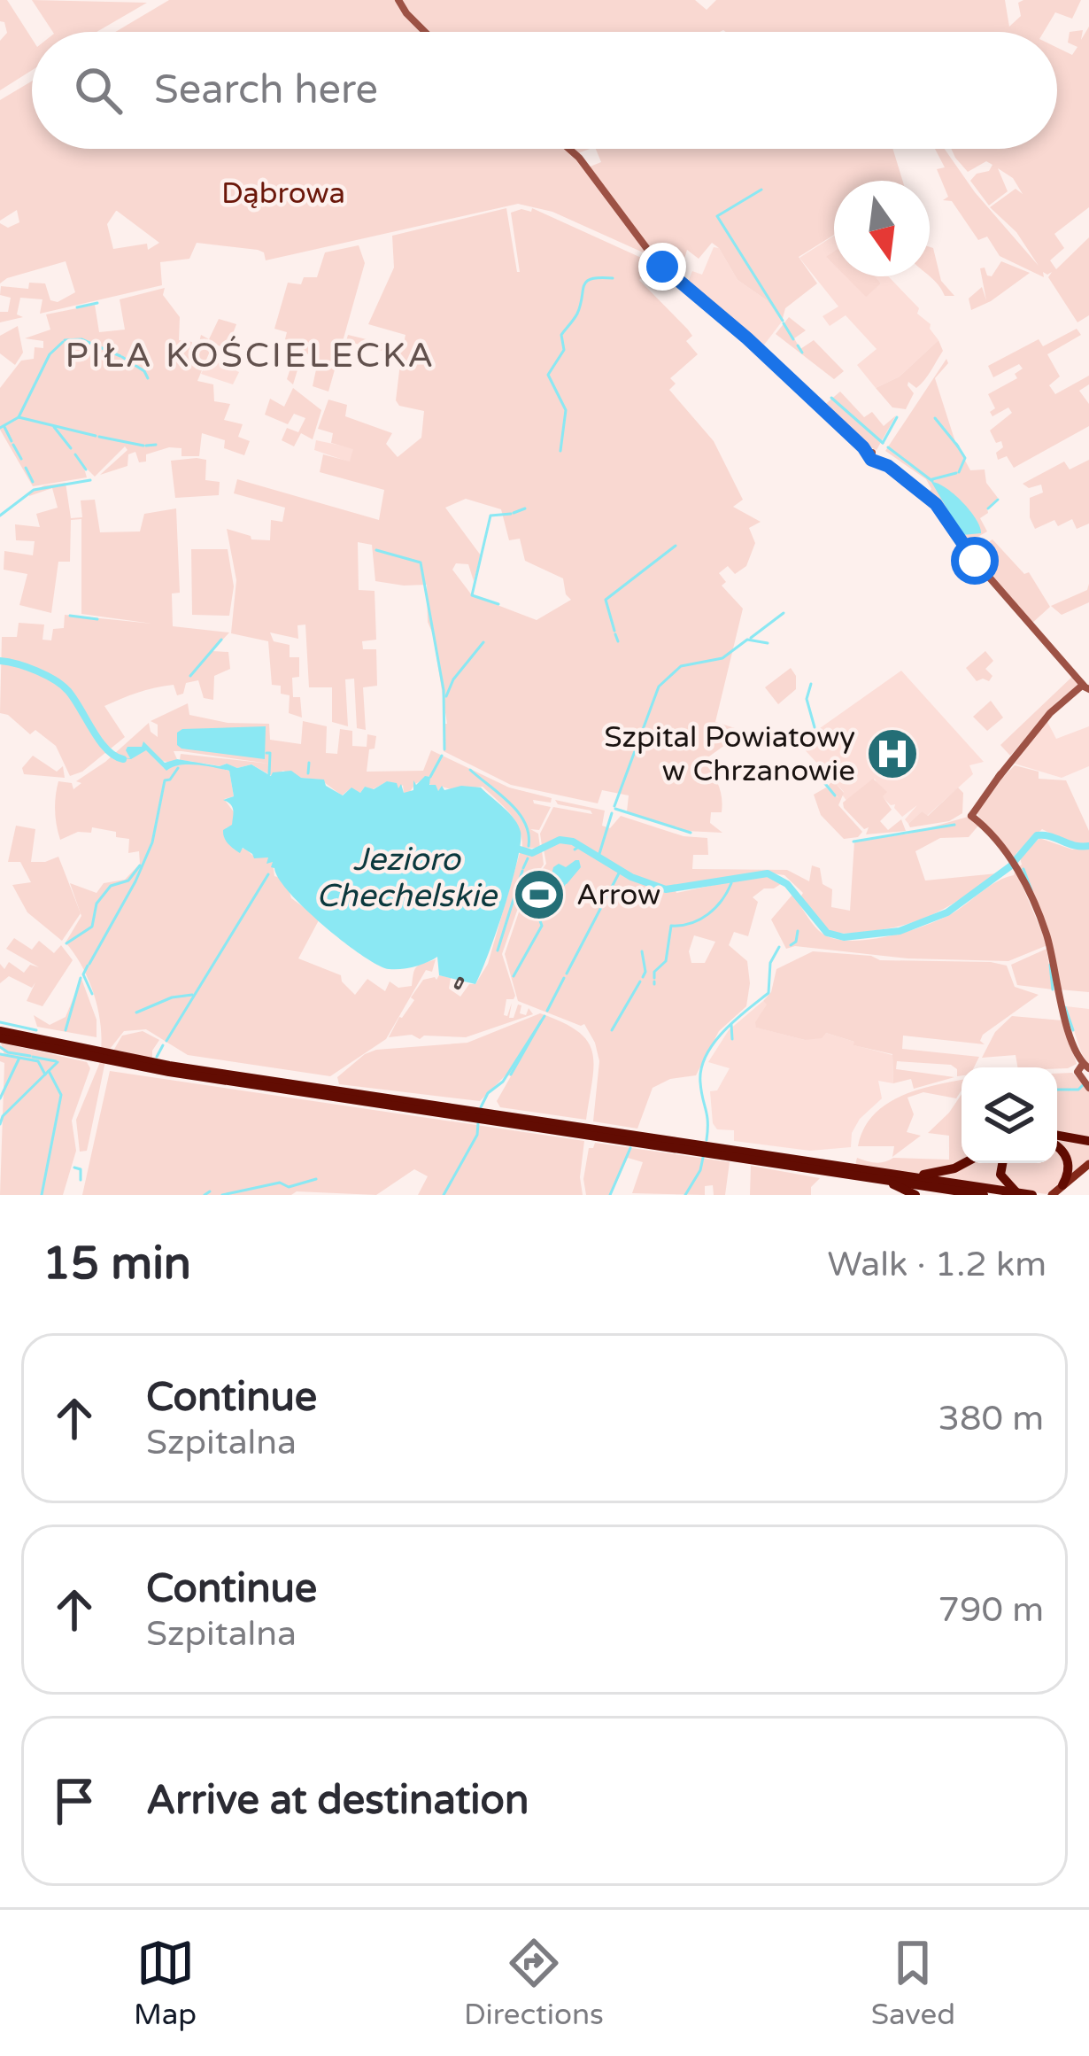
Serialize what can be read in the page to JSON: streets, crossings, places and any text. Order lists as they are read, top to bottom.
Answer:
{
  "districts": ["PIŁA KOŚCIELECKA"],
  "water": ["Jezioro Chechelskie"],
  "parks": ["Dąbrowa"],
  "places": {
    "hospital": ["Szpital Powiatowy w Chrzanowie"],
    "sports": ["Arrow"]
  },
  "north": "bottom",
  "page": {
    "search": "Search here",
    "heading": ["15 min", "Walk · 1.2 km"],
    "list": [
      ["Continue", "Szpitalna", "380 m"],
      ["Continue", "Szpitalna", "790 m"],
      "Arrive at destination"
    ],
    "nav": ["Map", "Directions", "Saved"]
  }
}
